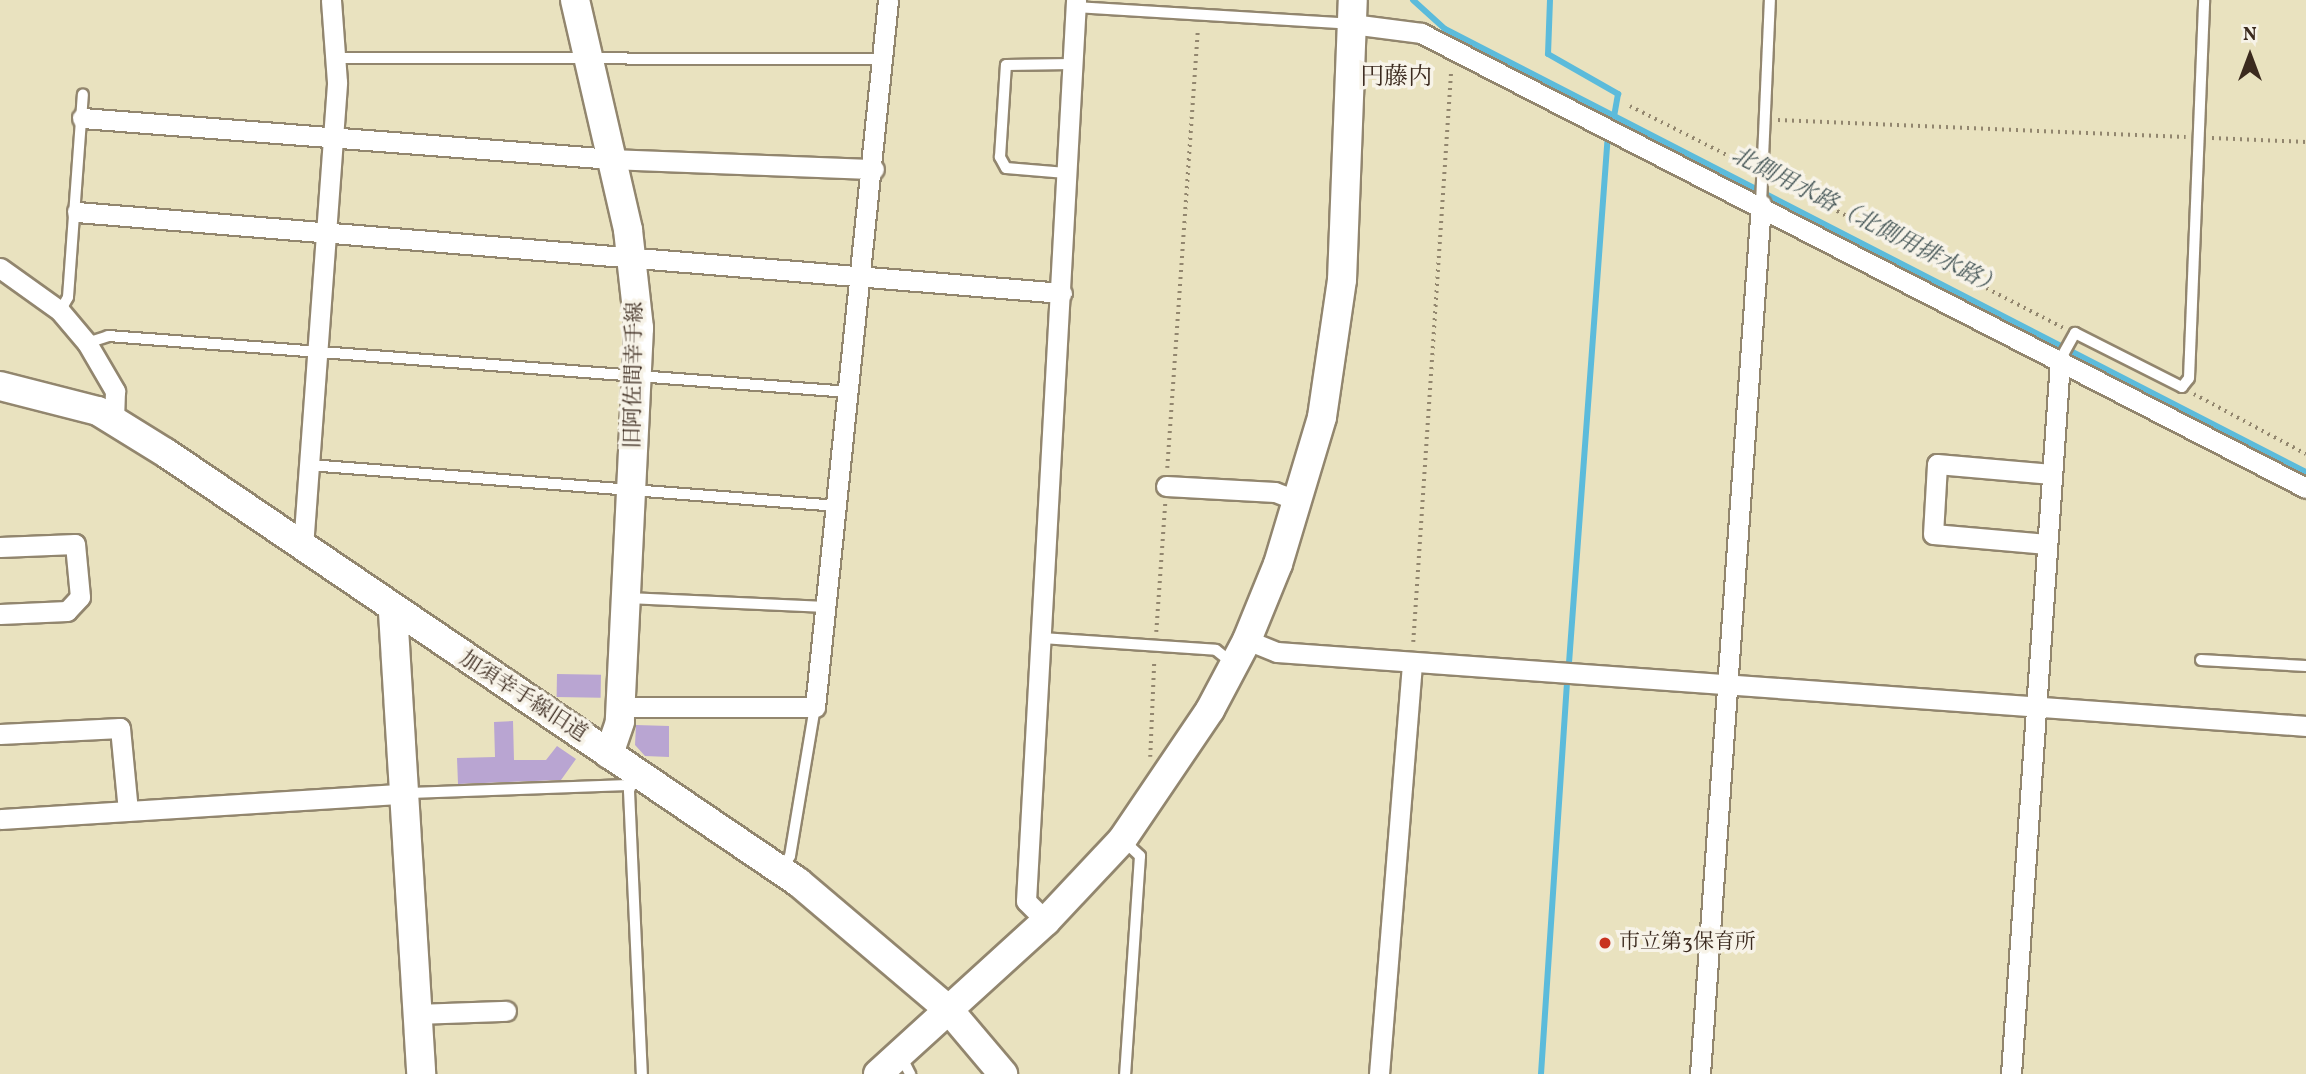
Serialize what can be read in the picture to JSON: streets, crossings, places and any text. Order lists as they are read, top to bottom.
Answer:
{
  "streets": {
    "street": ["旧阿佐間幸手線", "加須幸手線旧道"]
  },
  "crossings": [
    ["旧阿佐間幸手線", "加須幸手線旧道"]
  ],
  "districts": ["円藤内"],
  "water": ["北側用水路（北側用排水路）"],
  "places": ["市立第3保育所"],
  "north": "top"
}
